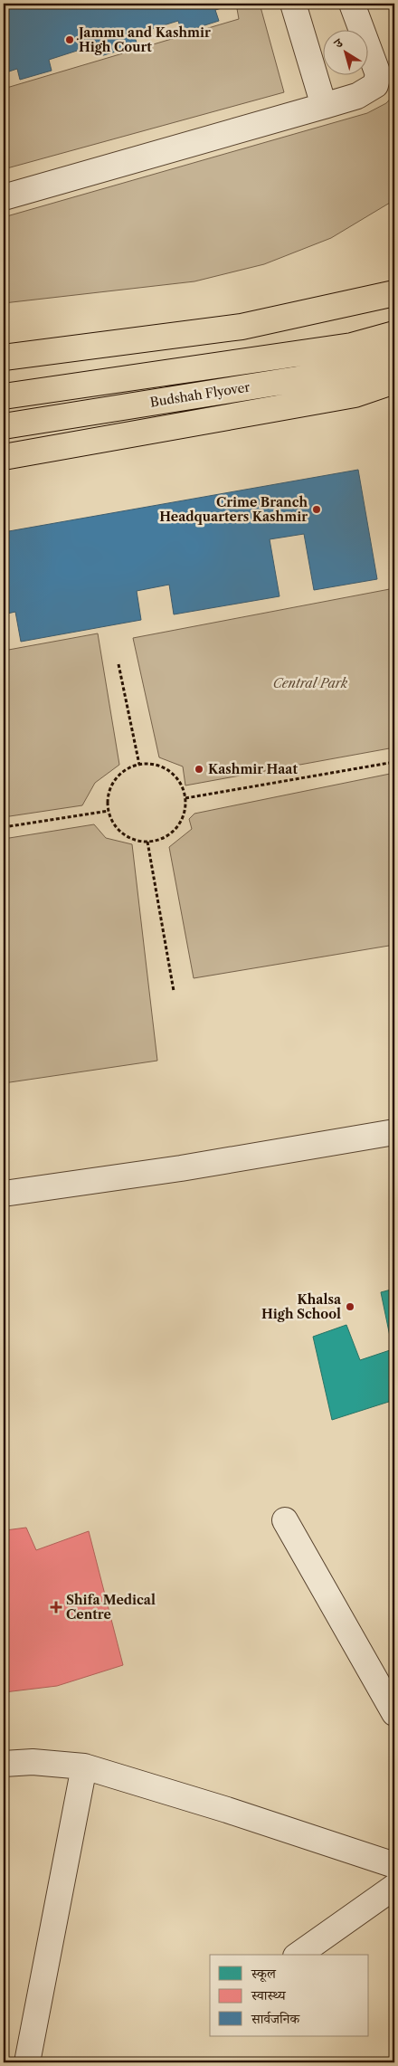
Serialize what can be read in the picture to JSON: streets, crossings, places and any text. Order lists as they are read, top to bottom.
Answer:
{
  "streets": {
    "main road": ["Budshah Flyover"]
  },
  "parks": ["Central Park"],
  "places": {
    "other": [
      "Jammu and Kashmir High Court",
      "Crime Branch Headquarters Kashmir",
      "Kashmir Haat",
      "Khalsa High School"
    ],
    "health": ["Shifa Medical Centre"]
  },
  "legend": ["स्कूल", "स्वास्थ्य", "सार्वजनिक"],
  "north": "top left"
}
